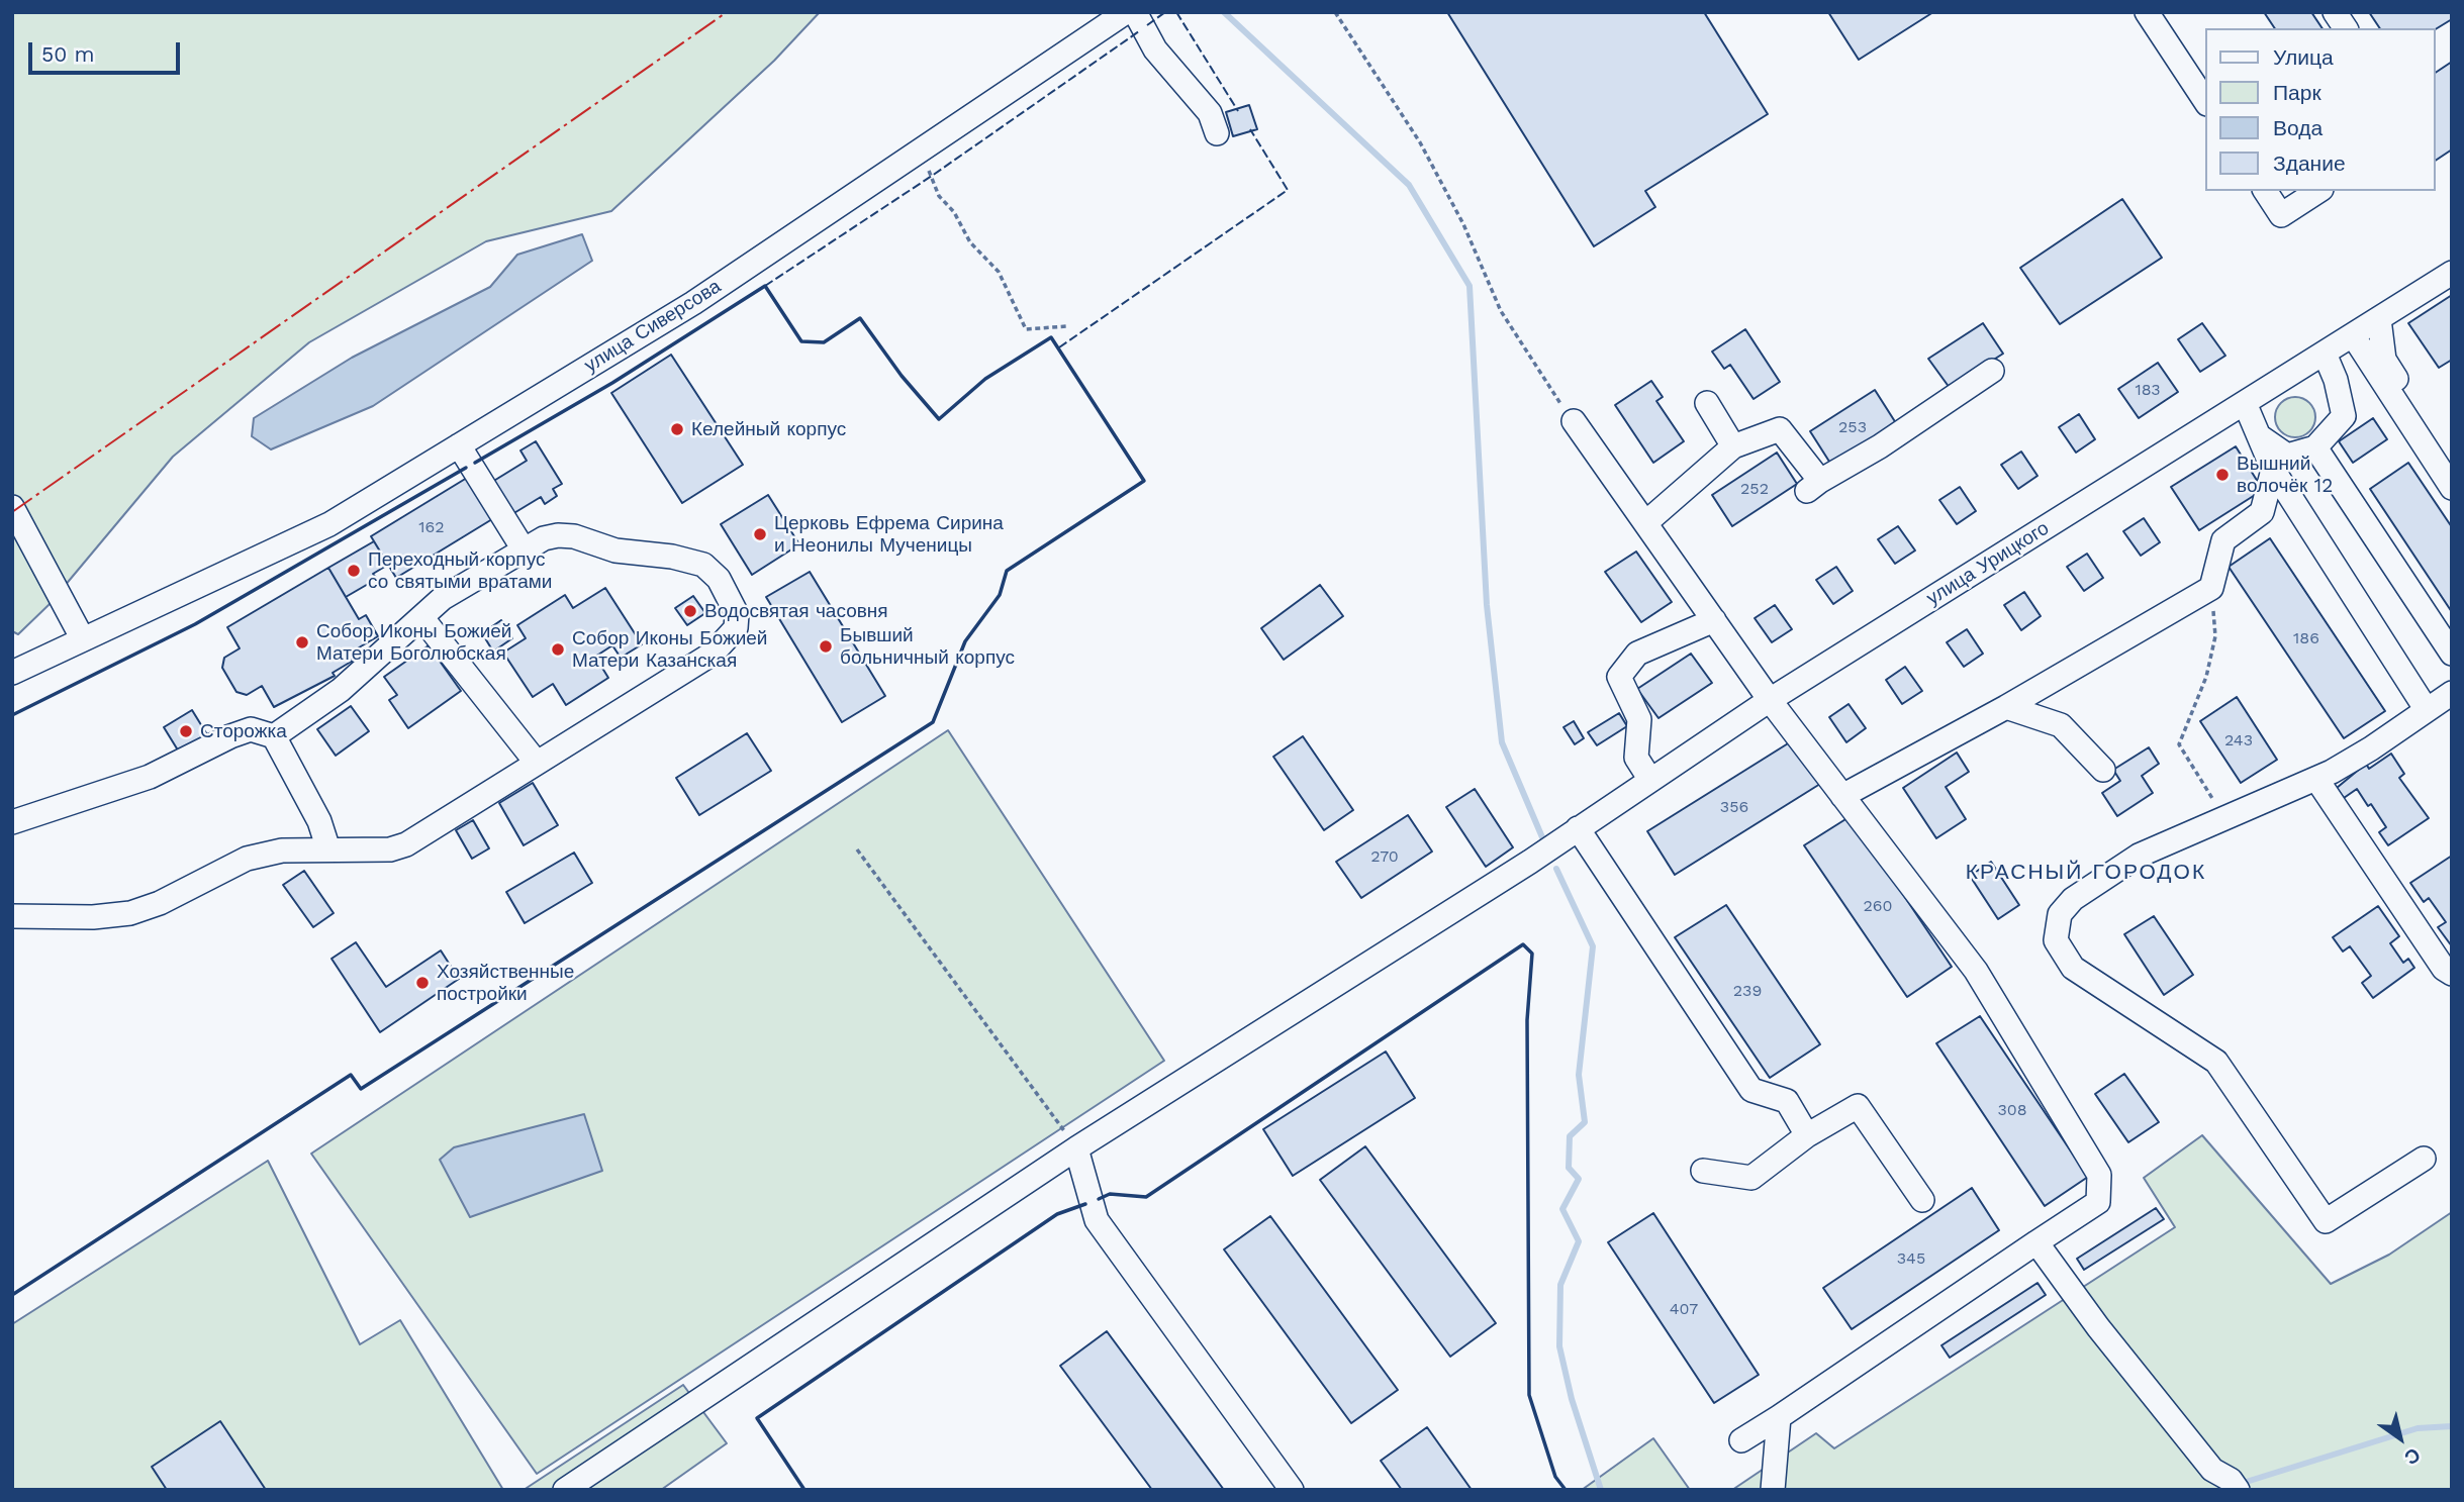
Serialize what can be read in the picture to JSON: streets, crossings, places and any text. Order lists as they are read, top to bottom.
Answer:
{
  "streets": {
    "street": ["улица Сиверсова", "улица Урицкого"]
  },
  "districts": ["КРАСНЫЙ ГОРОДОК"],
  "places": [
    "Келейный корпус",
    "Вышний волочёк 12",
    "Церковь Ефрема Сирина и Неонилы Мученицы",
    "Переходный корпус со святыми вратами",
    "Водосвятая часовня",
    "Собор Иконы Божией Матери Боголюбская",
    "Бывший больничный корпус",
    "Собор Иконы Божией Матери Казанская",
    "Сторожка",
    "Хозяйственные постройки"
  ],
  "house_numbers": [
    "183",
    "253",
    "252",
    "162",
    "186",
    "243",
    "356",
    "270",
    "260",
    "239",
    "308",
    "345",
    "407"
  ],
  "legend": [
    "Улица",
    "Парк",
    "Вода",
    "Здание"
  ],
  "scale_bar": "50 m",
  "north": "bottom right"
}
